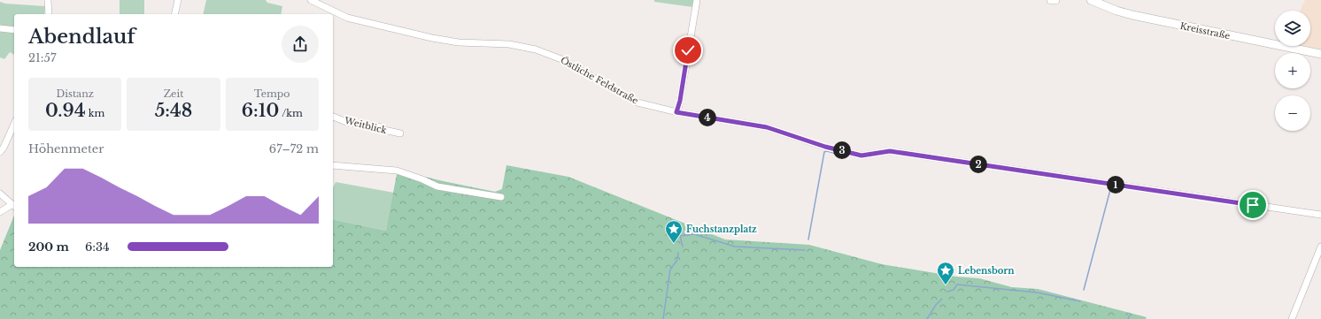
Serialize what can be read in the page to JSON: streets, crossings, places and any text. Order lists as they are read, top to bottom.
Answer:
{
  "streets": {
    "main road": ["Kreisstraße"],
    "street": ["Östliche Feldstraße", "Weitblick"]
  },
  "places": {
    "place": ["Fuchstanzplatz", "Lebensborn"]
  },
  "page": {
    "map_buttons": ["+", "−"],
    "heading": ["Abendlauf", "21:57"],
    "stats": [
      ["Distanz", "0.94 km"],
      ["Zeit", "5:48"],
      ["Tempo", "6:10 /km"]
    ],
    "pins": [
      "4",
      "3",
      "2",
      "1"
    ],
    "chart": ["Höhenmeter", "67–72 m"],
    "list": [
      {
        "name": "200 m",
        "note": "6:34"
      }
    ]
  }
}
